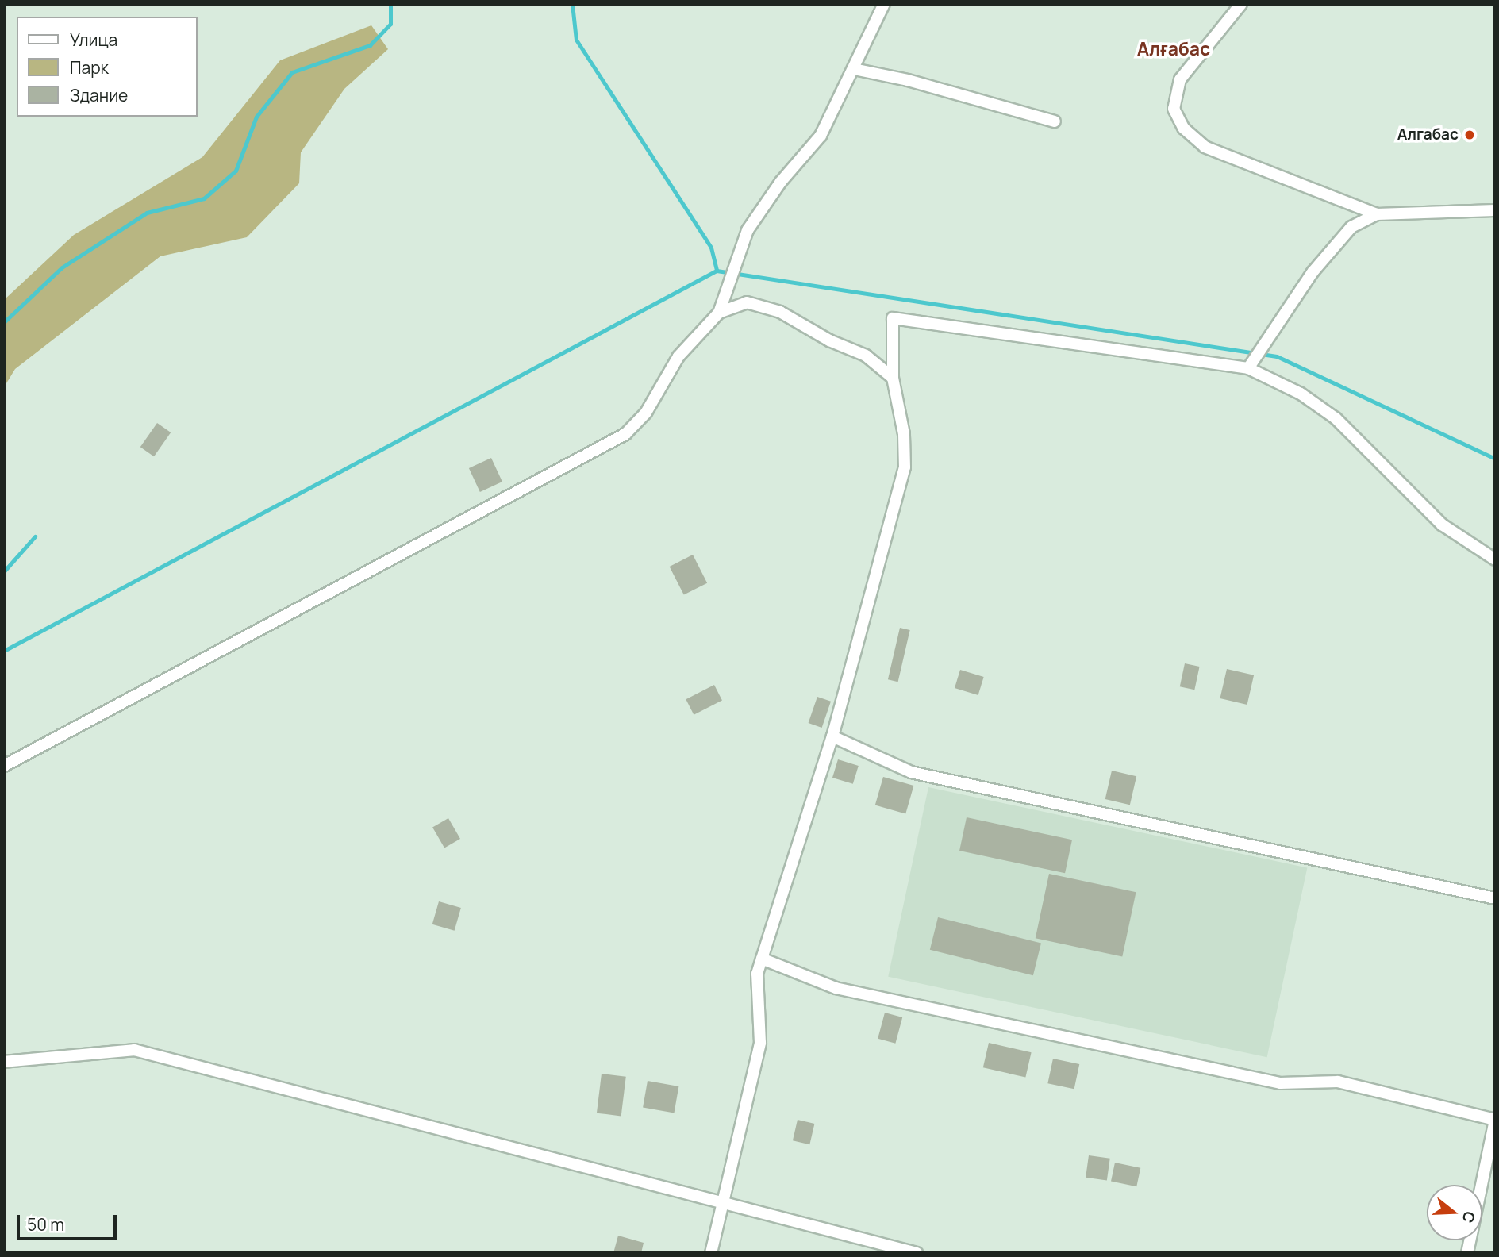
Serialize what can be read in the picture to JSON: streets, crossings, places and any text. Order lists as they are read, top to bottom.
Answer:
{
  "districts": ["Алғабас"],
  "places": ["Алгабас"],
  "legend": ["Улица", "Парк", "Здание"],
  "scale_bar": "50 m",
  "north": "right"
}
